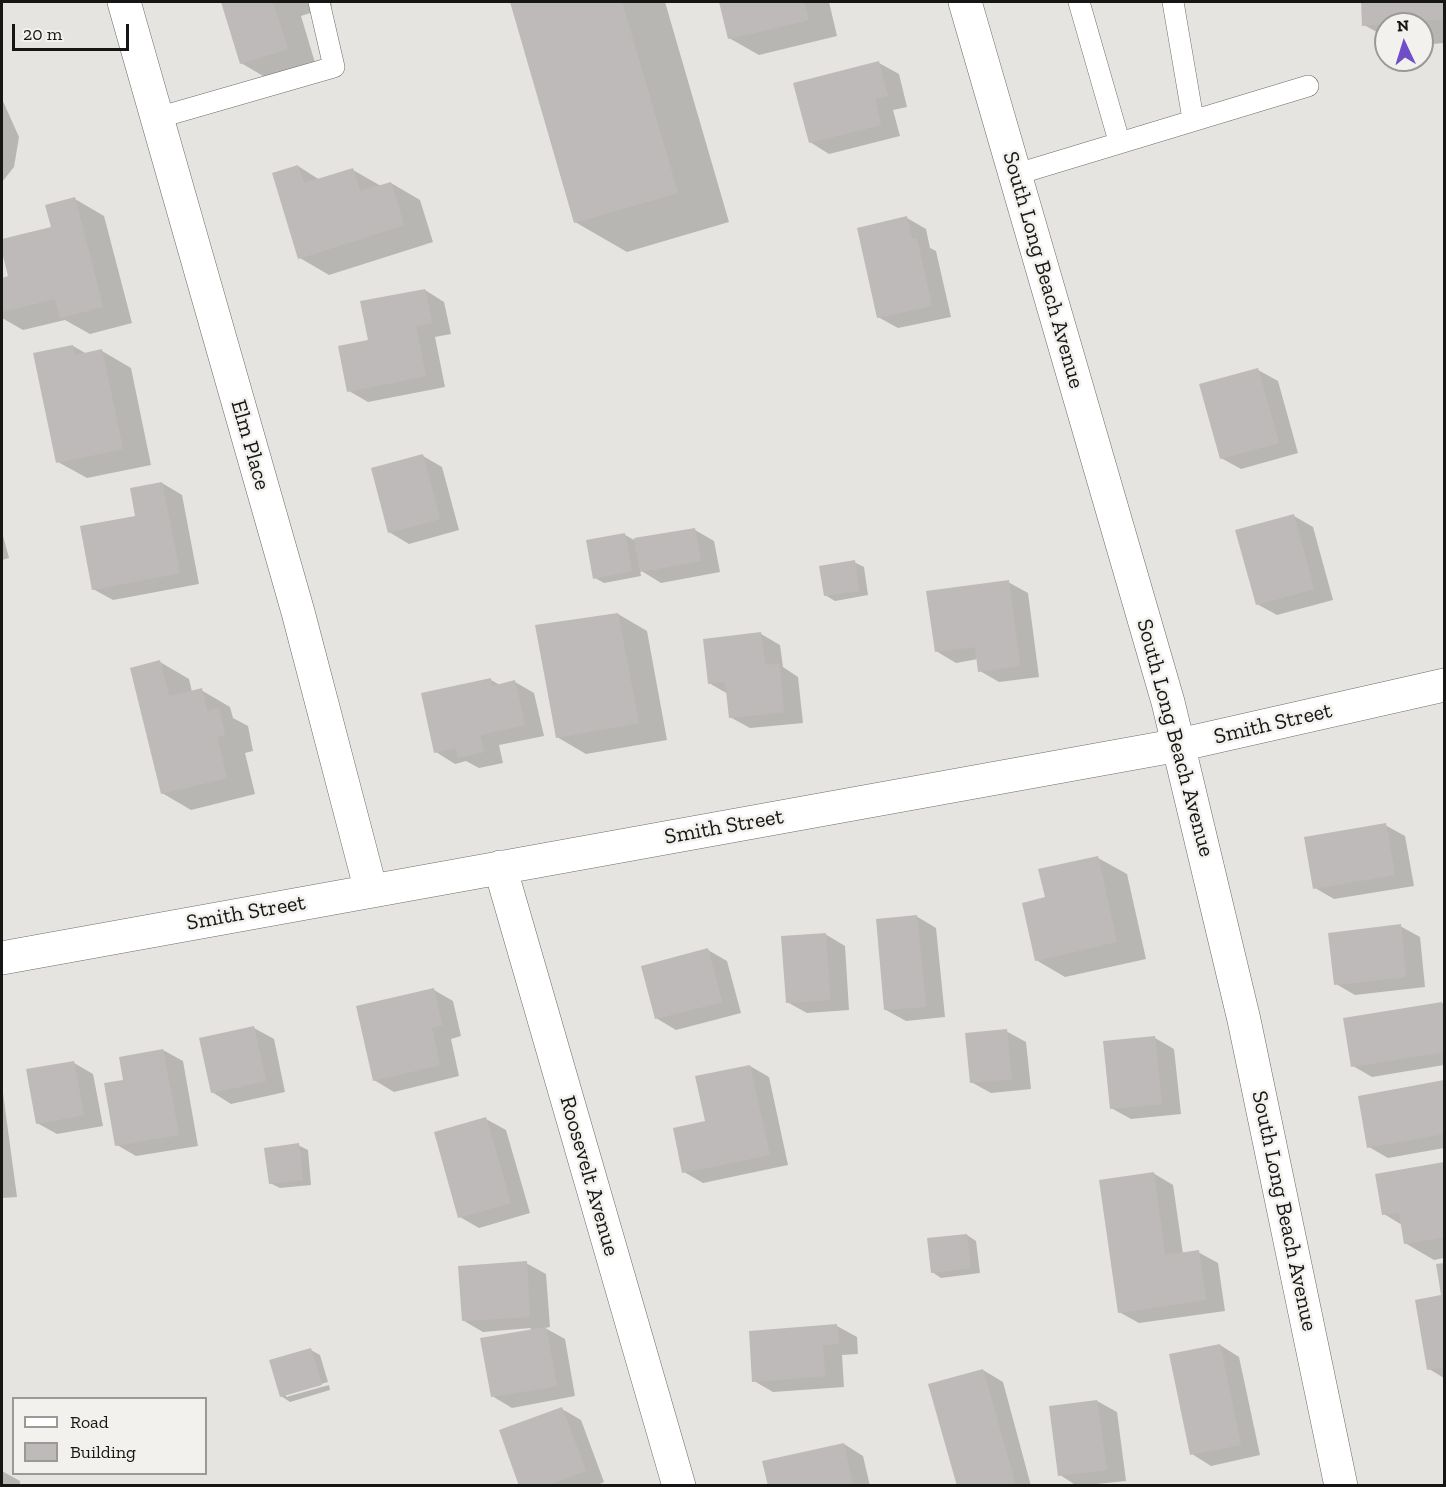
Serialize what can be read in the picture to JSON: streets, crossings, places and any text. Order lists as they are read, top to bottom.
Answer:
{
  "streets": {
    "street": [
      "South Long Beach Avenue",
      "Elm Place",
      "Smith Street",
      "Roosevelt Avenue"
    ]
  },
  "crossings": [
    ["South Long Beach Avenue", "Smith Street"],
    ["Elm Place", "Smith Street"],
    ["Smith Street", "Roosevelt Avenue"]
  ],
  "legend": ["Road", "Building"],
  "scale_bar": "20 m",
  "north": "top"
}
